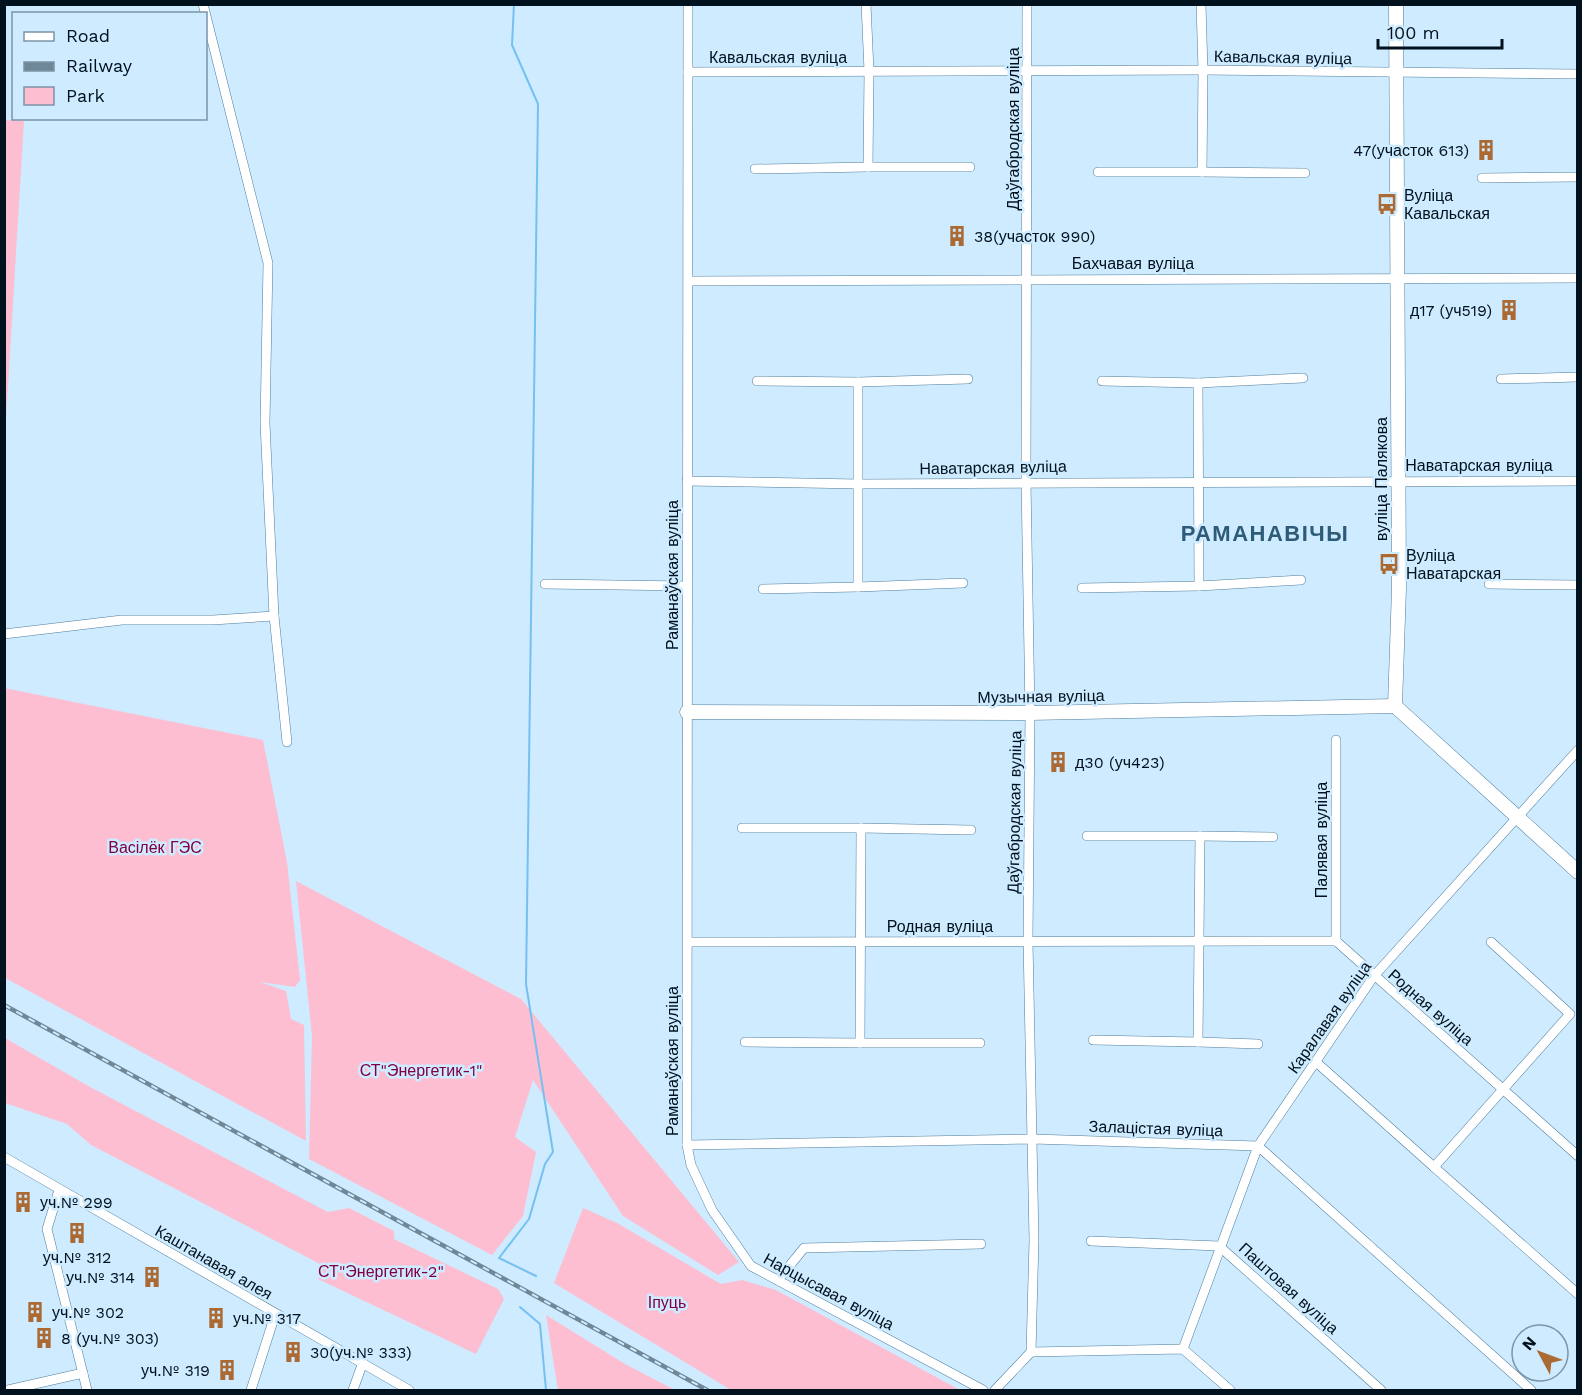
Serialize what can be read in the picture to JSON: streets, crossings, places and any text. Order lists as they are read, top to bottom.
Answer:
{
  "streets": {
    "street": [
      "Кавальская вуліца",
      "Даўгабродская вуліца",
      "Бахчавая вуліца",
      "Наватарская вуліца",
      "вуліца Палякова",
      "Раманаўская вуліца",
      "Музычная вуліца",
      "Палявая вуліца",
      "Родная вуліца",
      "Каралавая вуліца",
      "Залацістая вуліца",
      "Каштанавая алея",
      "Паштовая вуліца",
      "Нарцысавая вуліца"
    ]
  },
  "crossings": [
    ["Кавальская вуліца", "Даўгабродская вуліца"],
    ["Кавальская вуліца", "вуліца Палякова"],
    ["Кавальская вуліца", "Раманаўская вуліца"],
    ["Даўгабродская вуліца", "Бахчавая вуліца"],
    ["Даўгабродская вуліца", "Наватарская вуліца"],
    ["Даўгабродская вуліца", "Музычная вуліца"],
    ["Даўгабродская вуліца", "Родная вуліца"],
    ["Даўгабродская вуліца", "Залацістая вуліца"],
    ["Бахчавая вуліца", "вуліца Палякова"],
    ["Бахчавая вуліца", "Раманаўская вуліца"],
    ["Наватарская вуліца", "вуліца Палякова"],
    ["Наватарская вуліца", "Раманаўская вуліца"],
    ["вуліца Палякова", "Музычная вуліца"],
    ["Раманаўская вуліца", "Музычная вуліца"],
    ["Раманаўская вуліца", "Родная вуліца"],
    ["Раманаўская вуліца", "Залацістая вуліца"],
    ["Раманаўская вуліца", "Нарцысавая вуліца"],
    ["Палявая вуліца", "Родная вуліца"],
    ["Родная вуліца", "Каралавая вуліца"],
    ["Каралавая вуліца", "Залацістая вуліца"],
    ["Каралавая вуліца", "Паштовая вуліца"],
    ["Залацістая вуліца", "Нарцысавая вуліца"]
  ],
  "districts": ["РАМАНАВІЧЫ"],
  "parks": [
    "Васілёк ГЭС",
    "СТ\"Энергетик-1\"",
    "СТ\"Энергетик-2\"",
    "Іпуць"
  ],
  "places": {
    "building": [
      "47(участок 613)",
      "38(участок 990)",
      "д17 (уч519)",
      "д30 (уч423)",
      "уч.№ 299",
      "уч.№ 312",
      "уч.№ 314",
      "уч.№ 302",
      "уч.№ 317",
      "8 (уч.№ 303)",
      "30(уч.№ 333)",
      "уч.№ 319"
    ],
    "bus stop": ["Вуліца Кавальская", "Вуліца Наватарская"]
  },
  "legend": ["Road", "Railway", "Park"],
  "scale_bar": "100 m",
  "north": "top left"
}
